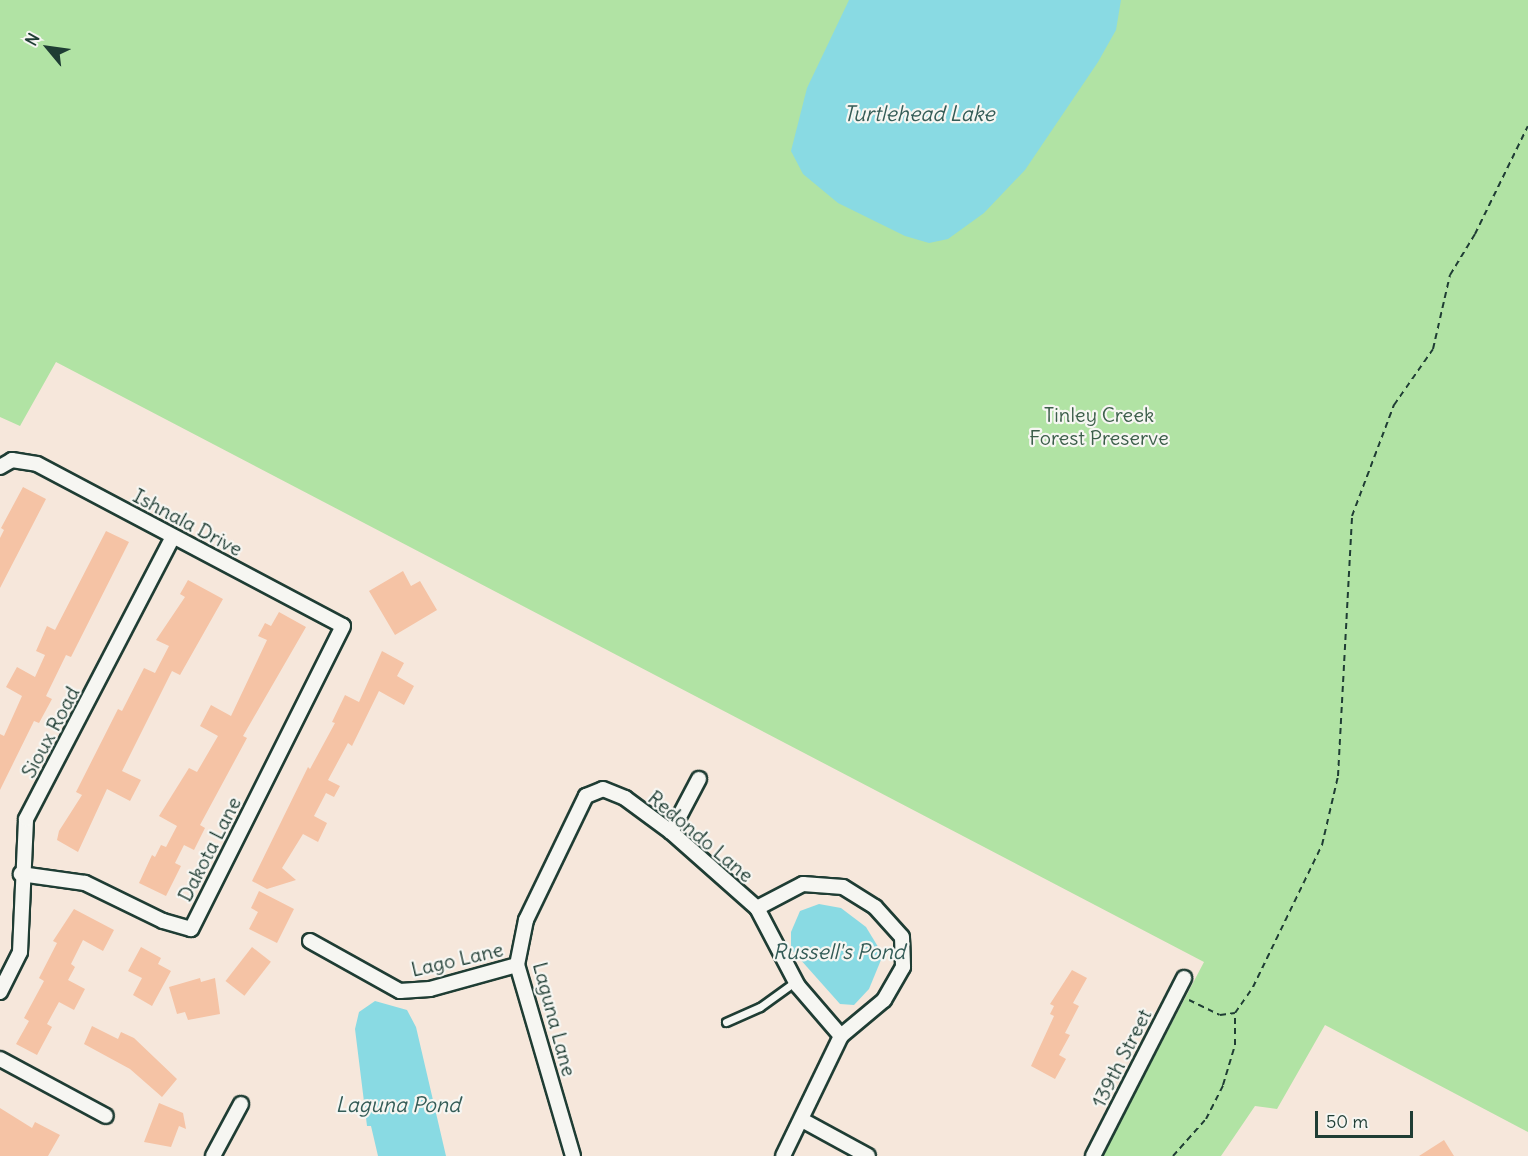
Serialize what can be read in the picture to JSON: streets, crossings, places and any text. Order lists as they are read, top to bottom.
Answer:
{
  "streets": {
    "street": [
      "Ishnala Drive",
      "Sioux Road",
      "Redondo Lane",
      "Dakota Lane",
      "Lago Lane",
      "Laguna Lane",
      "139th Street"
    ]
  },
  "crossings": [
    ["Ishnala Drive", "Sioux Road"],
    ["Ishnala Drive", "Dakota Lane"],
    ["Sioux Road", "Dakota Lane"],
    ["Redondo Lane", "Laguna Lane"],
    ["Lago Lane", "Laguna Lane"]
  ],
  "water": ["Turtlehead Lake", "Russell's Pond", "Laguna Pond"],
  "parks": ["Tinley Creek Forest Preserve"],
  "scale_bar": "50 m",
  "north": "top left"
}
